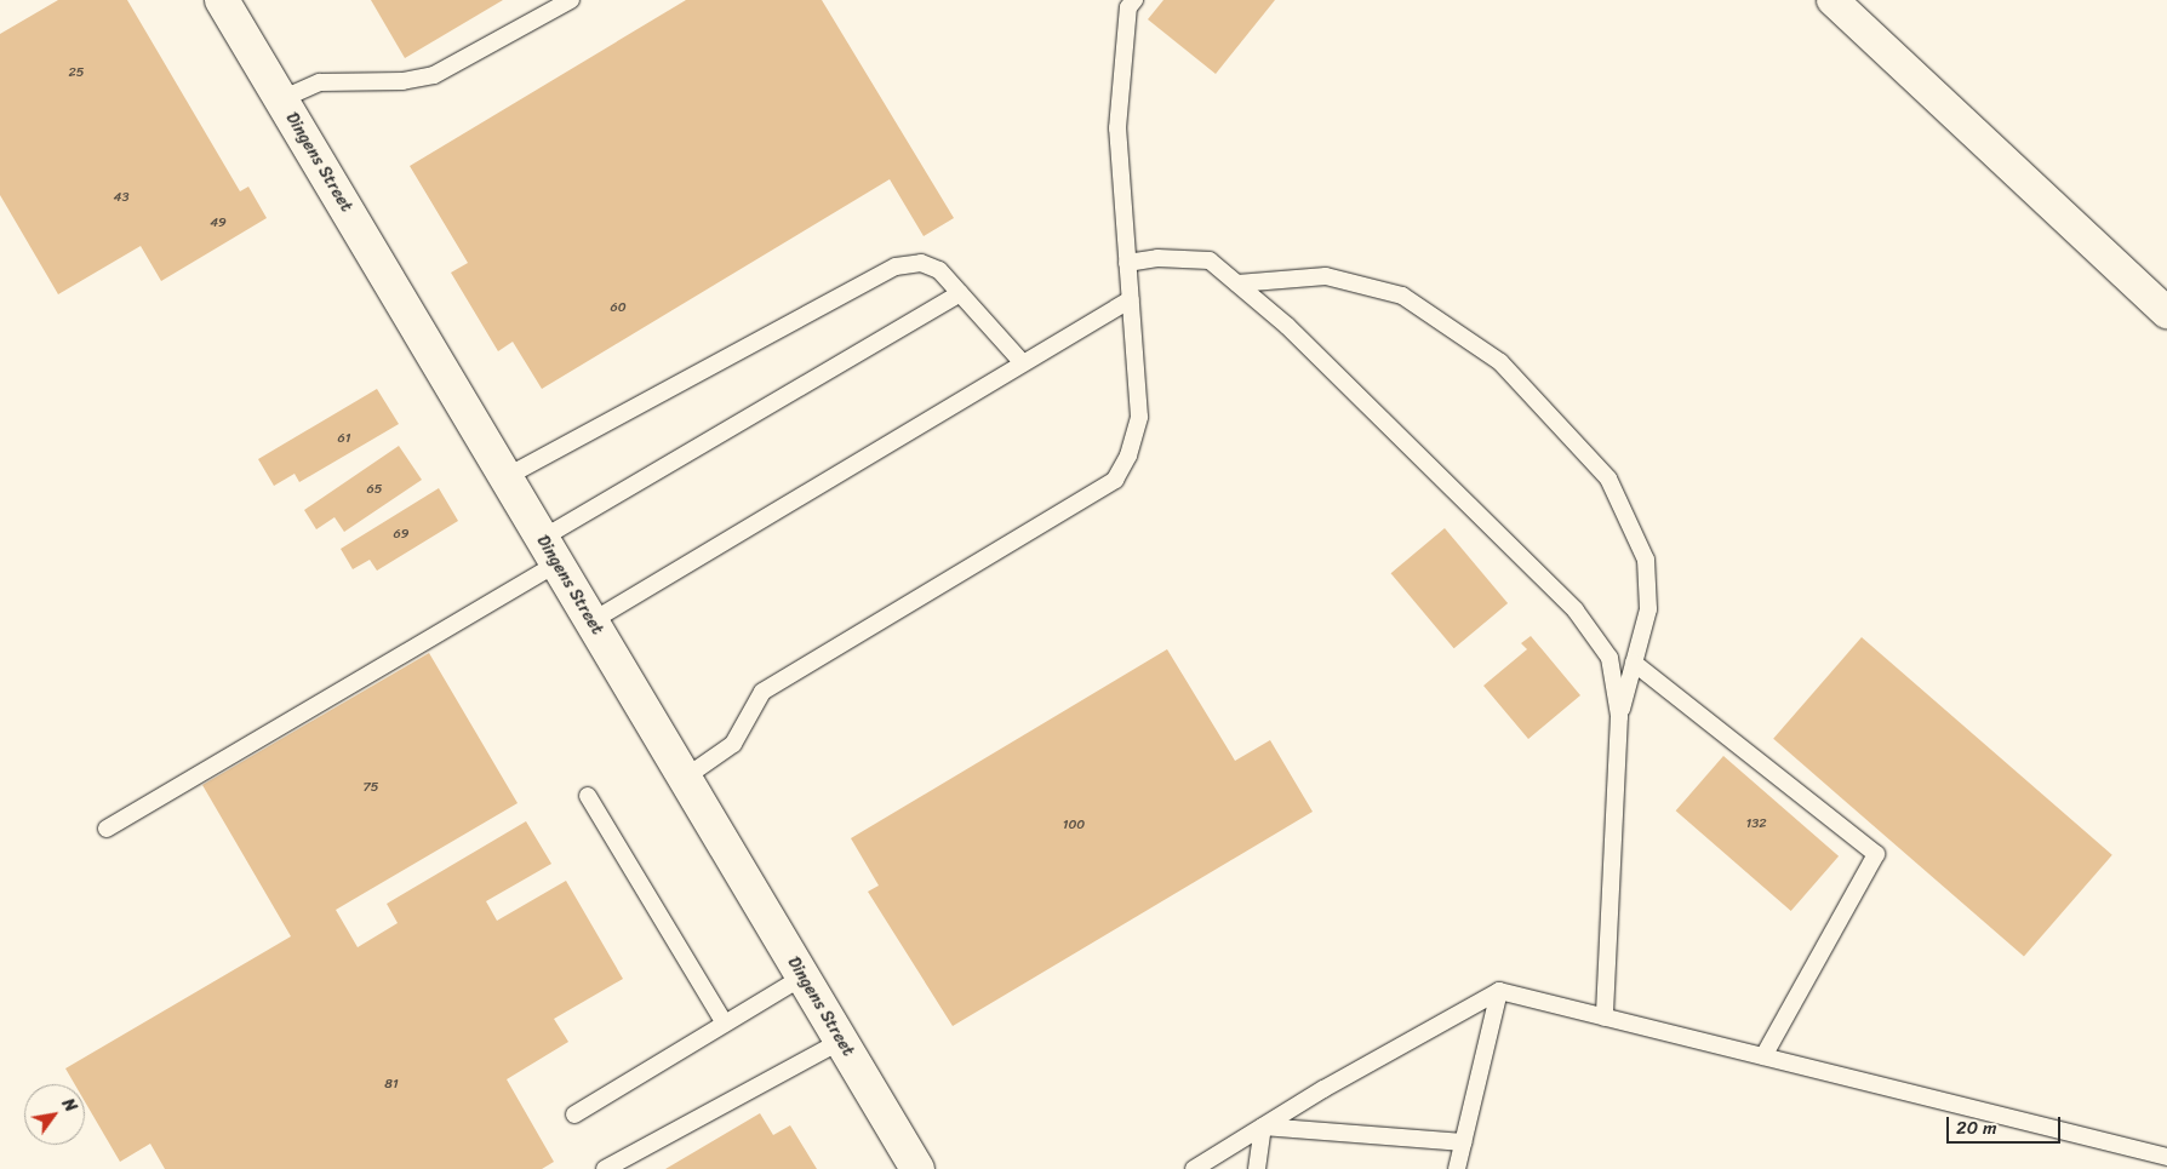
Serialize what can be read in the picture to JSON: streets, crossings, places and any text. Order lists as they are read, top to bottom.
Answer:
{
  "streets": {
    "street": ["Dingens Street"]
  },
  "house_numbers": [
    "25",
    "43",
    "49",
    "60",
    "61",
    "65",
    "69",
    "75",
    "132",
    "100",
    "81"
  ],
  "scale_bar": "20 m",
  "north": "top right"
}
